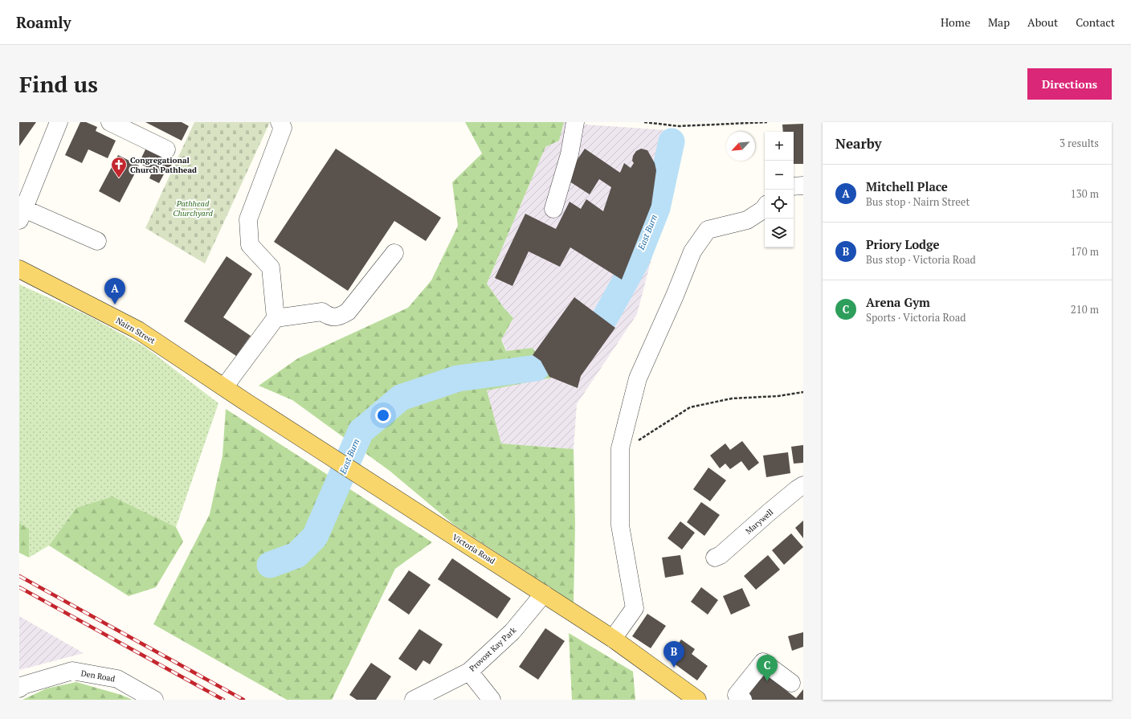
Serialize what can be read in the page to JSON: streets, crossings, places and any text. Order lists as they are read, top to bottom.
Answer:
{
  "streets": {
    "main road": ["Nairn Street", "Victoria Road"],
    "street": ["Marywell", "Provost Kay Park", "Den Road"]
  },
  "crossings": [
    ["Nairn Street", "Victoria Road"],
    ["Victoria Road", "Provost Kay Park"]
  ],
  "water": ["East Burn"],
  "parks": ["Pathhead Churchyard"],
  "places": {
    "church": ["Congregational Church Pathhead"]
  },
  "north": "bottom left",
  "page": {
    "header": "Roamly",
    "nav": [
      "Home",
      "Map",
      "About",
      "Contact"
    ],
    "buttons": "Directions",
    "title": "Find us",
    "heading": ["Nearby", "3 results"],
    "map_buttons": ["+", "−"],
    "list": [
      {
        "mark": "A",
        "name": "Mitchell Place",
        "note": "Bus stop · Nairn Street",
        "value": "130 m"
      },
      {
        "mark": "B",
        "name": "Priory Lodge",
        "note": "Bus stop · Victoria Road",
        "value": "170 m"
      },
      {
        "mark": "C",
        "name": "Arena Gym",
        "note": "Sports · Victoria Road",
        "value": "210 m"
      }
    ],
    "pins": ["A", "B", "C"]
  }
}
